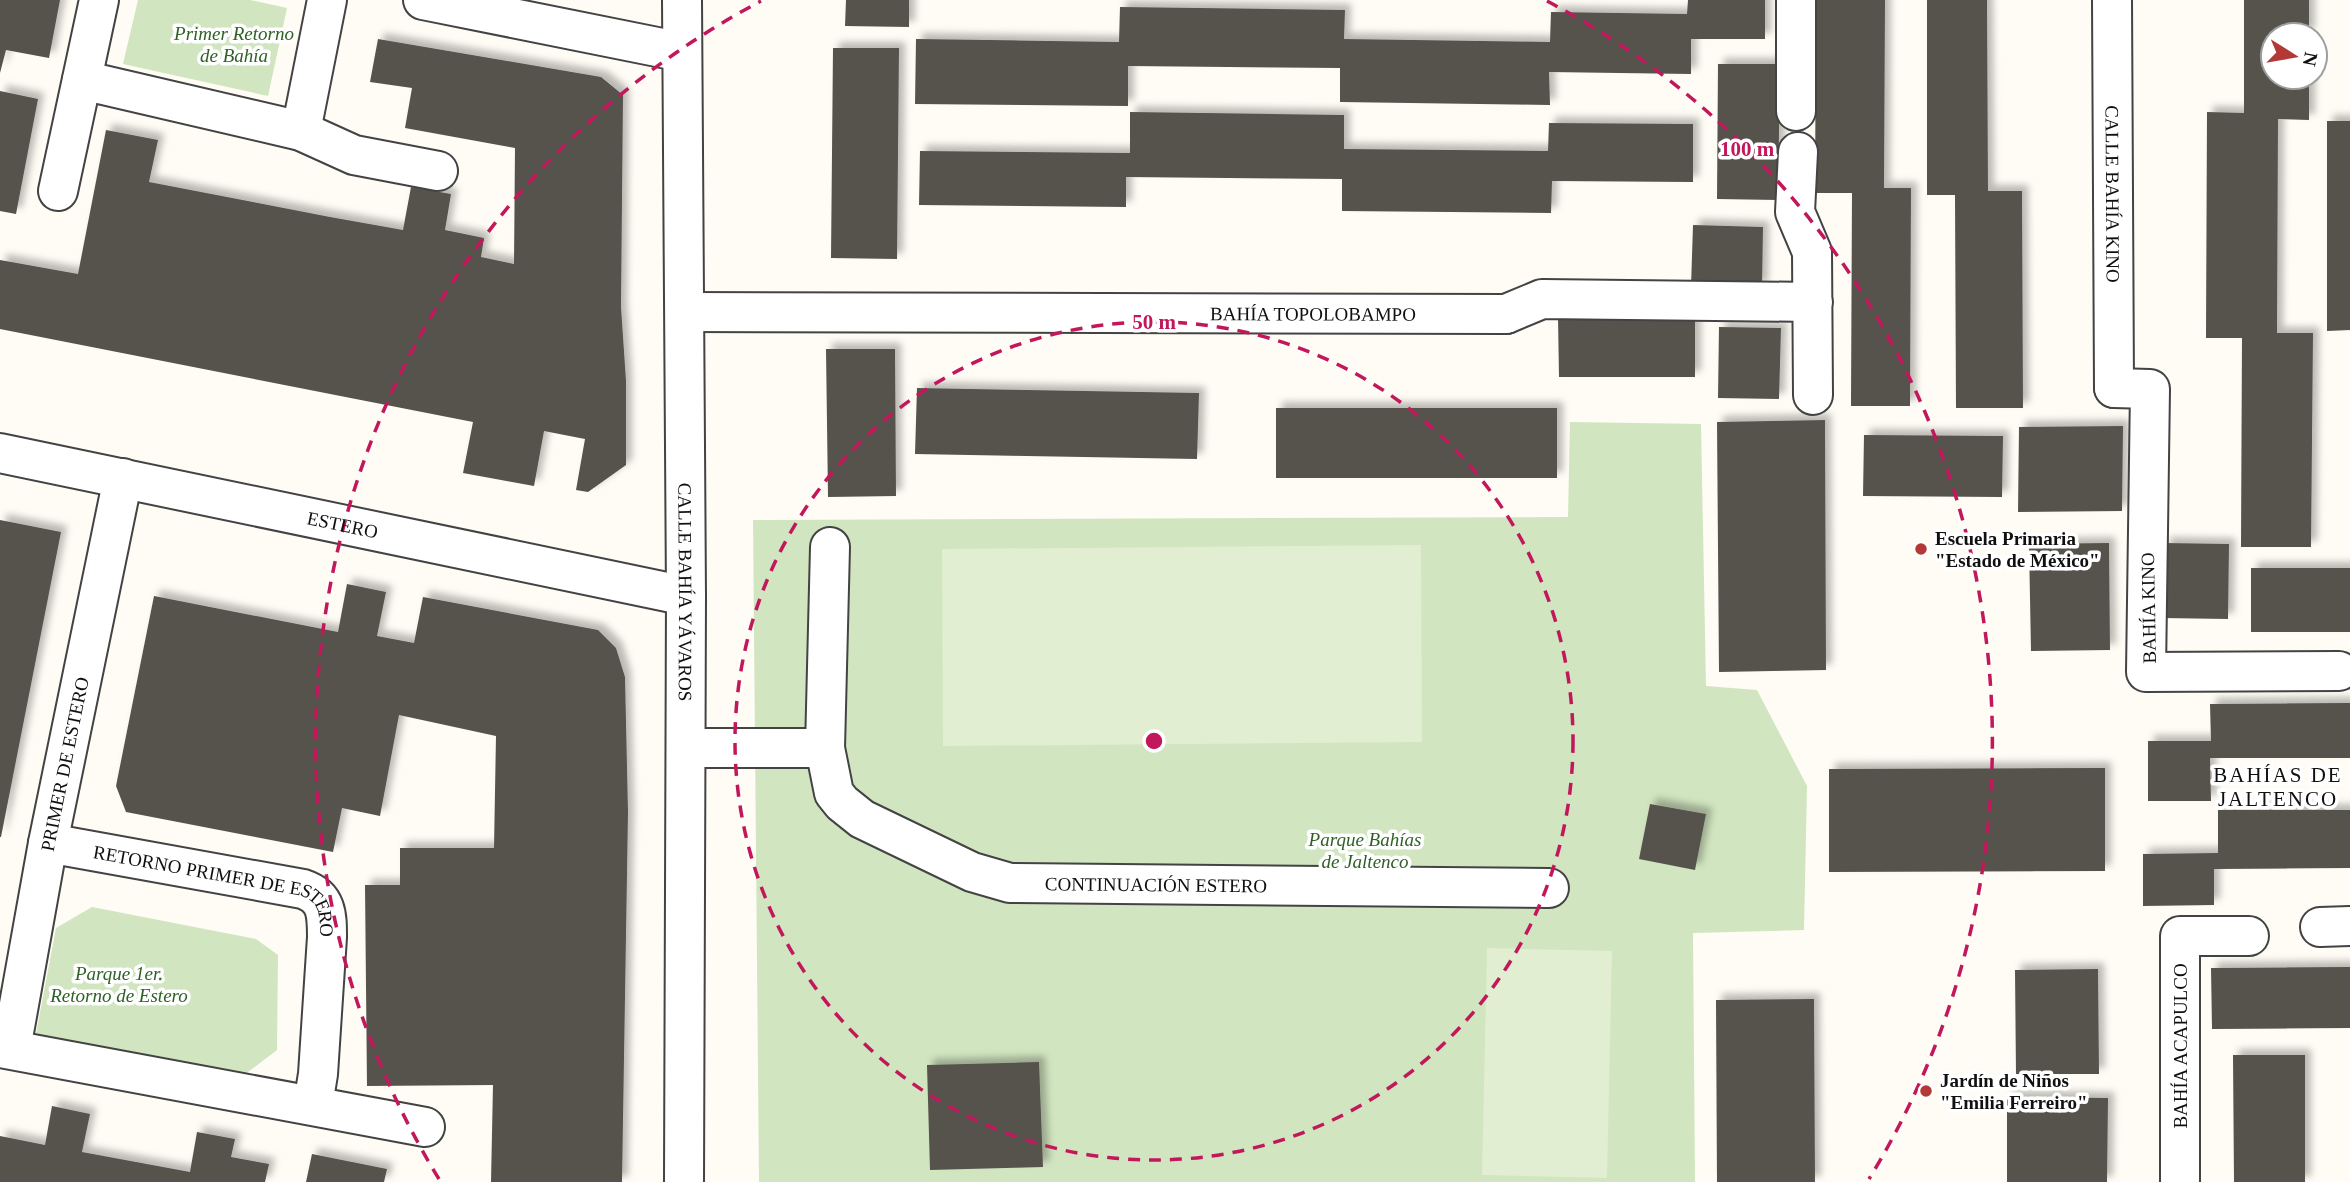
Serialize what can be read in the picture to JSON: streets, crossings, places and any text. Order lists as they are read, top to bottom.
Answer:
{
  "streets": {
    "street": [
      "CALLE BAHÍA KINO",
      "BAHÍA TOPOLOBAMPO",
      "ESTERO",
      "CALLE BAHÍA YÁVAROS",
      "BAHÍA KINO",
      "PRIMER DE ESTERO",
      "CONTINUACIÓN ESTERO",
      "RETORNO PRIMER DE ESTERO",
      "BAHÍA ACAPULCO"
    ]
  },
  "crossings": [
    ["CALLE BAHÍA KINO", "BAHÍA KINO"],
    ["BAHÍA TOPOLOBAMPO", "CALLE BAHÍA YÁVAROS"],
    ["ESTERO", "CALLE BAHÍA YÁVAROS"],
    ["ESTERO", "PRIMER DE ESTERO"],
    ["PRIMER DE ESTERO", "RETORNO PRIMER DE ESTERO"]
  ],
  "districts": ["BAHÍAS DE JALTENCO"],
  "parks": ["Primer Retorno de Bahía", "Parque Bahías de Jaltenco", "Parque 1er. Retorno de Estero"],
  "places": ["Escuela Primaria \"Estado de México\"", "Jardín de Niños \"Emilia Ferreiro\""],
  "north": "right",
  "rings": ["100 m", "50 m"]
}
